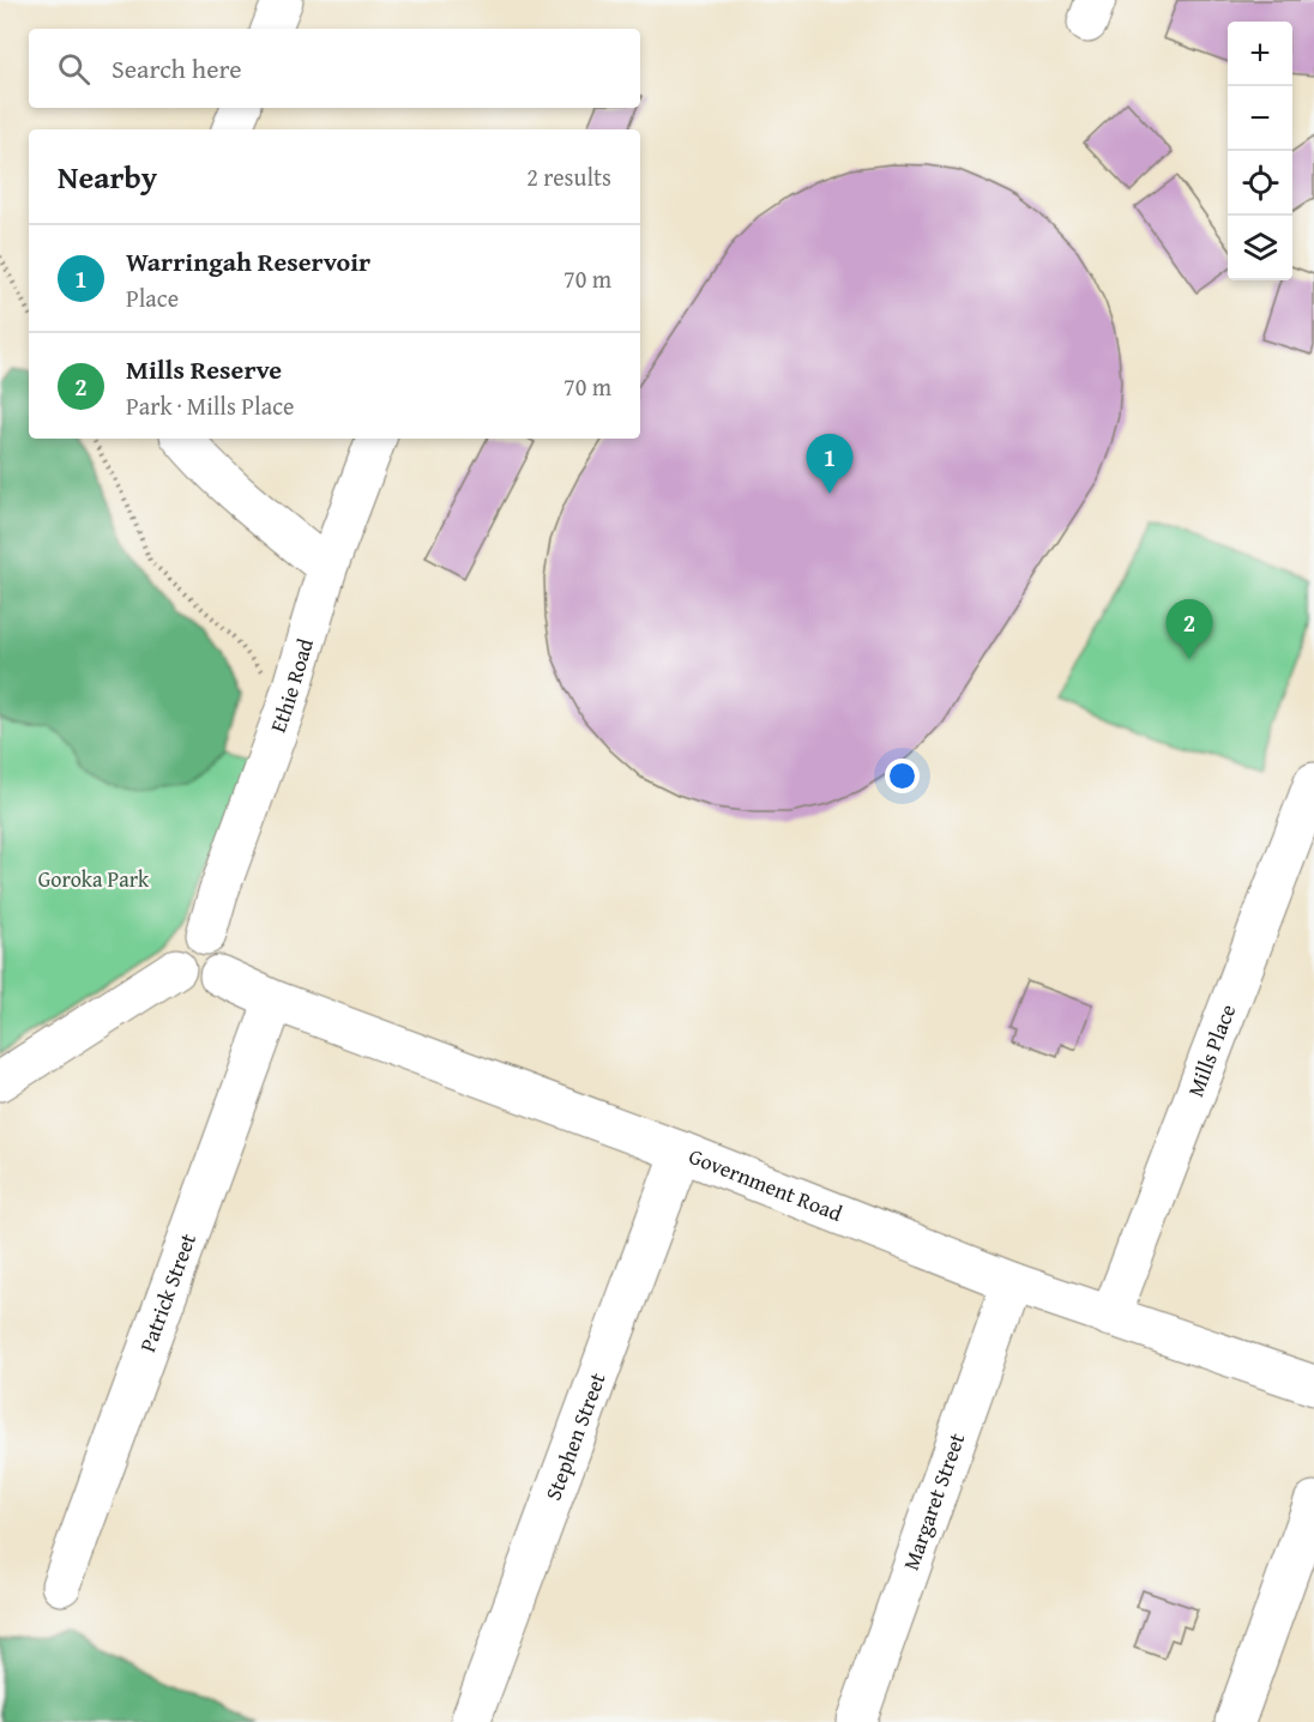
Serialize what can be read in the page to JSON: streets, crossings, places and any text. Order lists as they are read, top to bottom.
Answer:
{
  "streets": {
    "street": [
      "Ethie Road",
      "Mills Place",
      "Government Road",
      "Patrick Street",
      "Stephen Street",
      "Margaret Street"
    ]
  },
  "crossings": [
    ["Ethie Road", "Government Road"],
    ["Mills Place", "Government Road"],
    ["Government Road", "Patrick Street"],
    ["Government Road", "Stephen Street"],
    ["Government Road", "Margaret Street"]
  ],
  "parks": ["Goroka Park"],
  "page": {
    "map_buttons": ["+", "−"],
    "search": "Search here",
    "heading": ["Nearby", "2 results"],
    "list": [
      {
        "mark": "1",
        "name": "Warringah Reservoir",
        "note": "Place",
        "value": "70 m"
      },
      {
        "mark": "2",
        "name": "Mills Reserve",
        "note": "Park · Mills Place",
        "value": "70 m"
      }
    ],
    "pins": ["1", "2"]
  }
}
